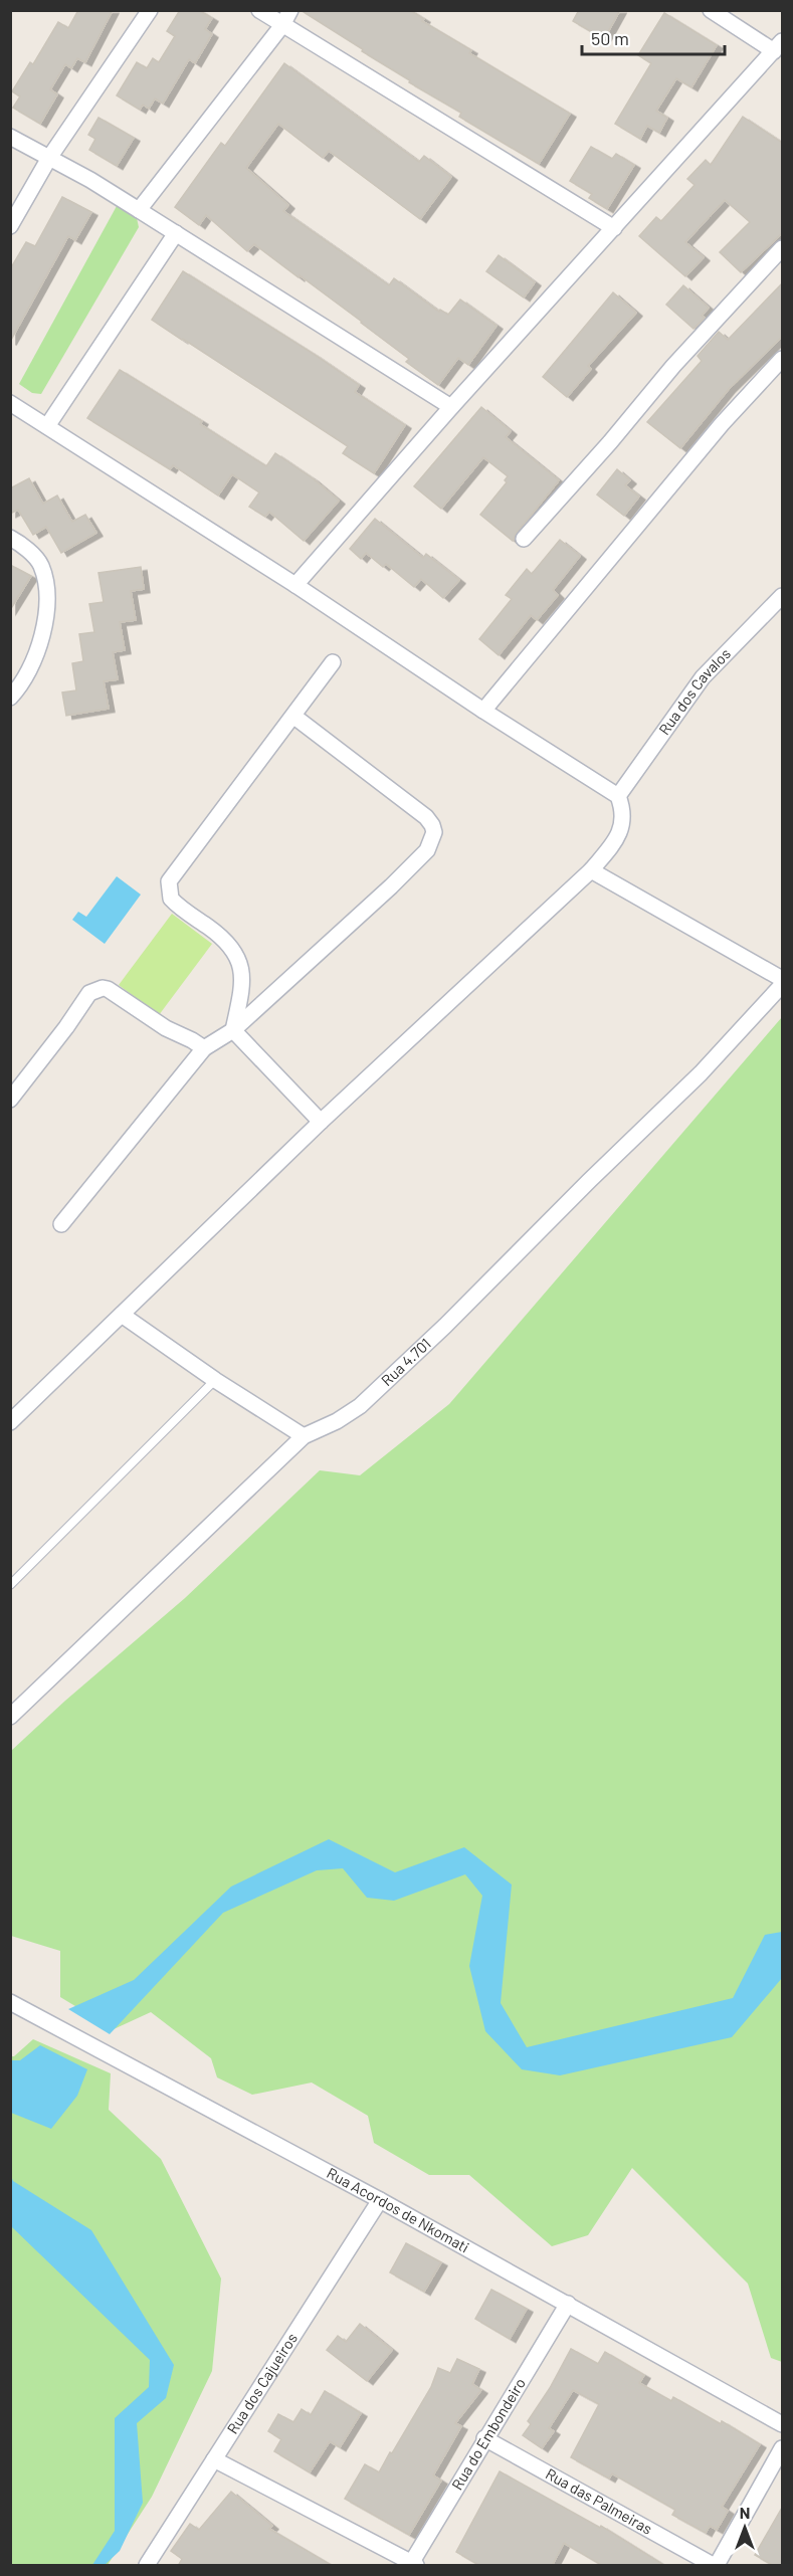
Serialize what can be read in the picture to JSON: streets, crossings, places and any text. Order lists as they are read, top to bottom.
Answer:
{
  "streets": {
    "street": [
      "Rua dos Cavalos",
      "Rua 4.701",
      "Rua Acordos de Nkomati",
      "Rua dos Cajueiros",
      "Rua do Embondeiro",
      "Rua das Palmeiras"
    ]
  },
  "crossings": [
    ["Rua Acordos de Nkomati", "Rua dos Cajueiros"],
    ["Rua Acordos de Nkomati", "Rua do Embondeiro"],
    ["Rua do Embondeiro", "Rua das Palmeiras"]
  ],
  "scale_bar": "50 m",
  "north": "top"
}
